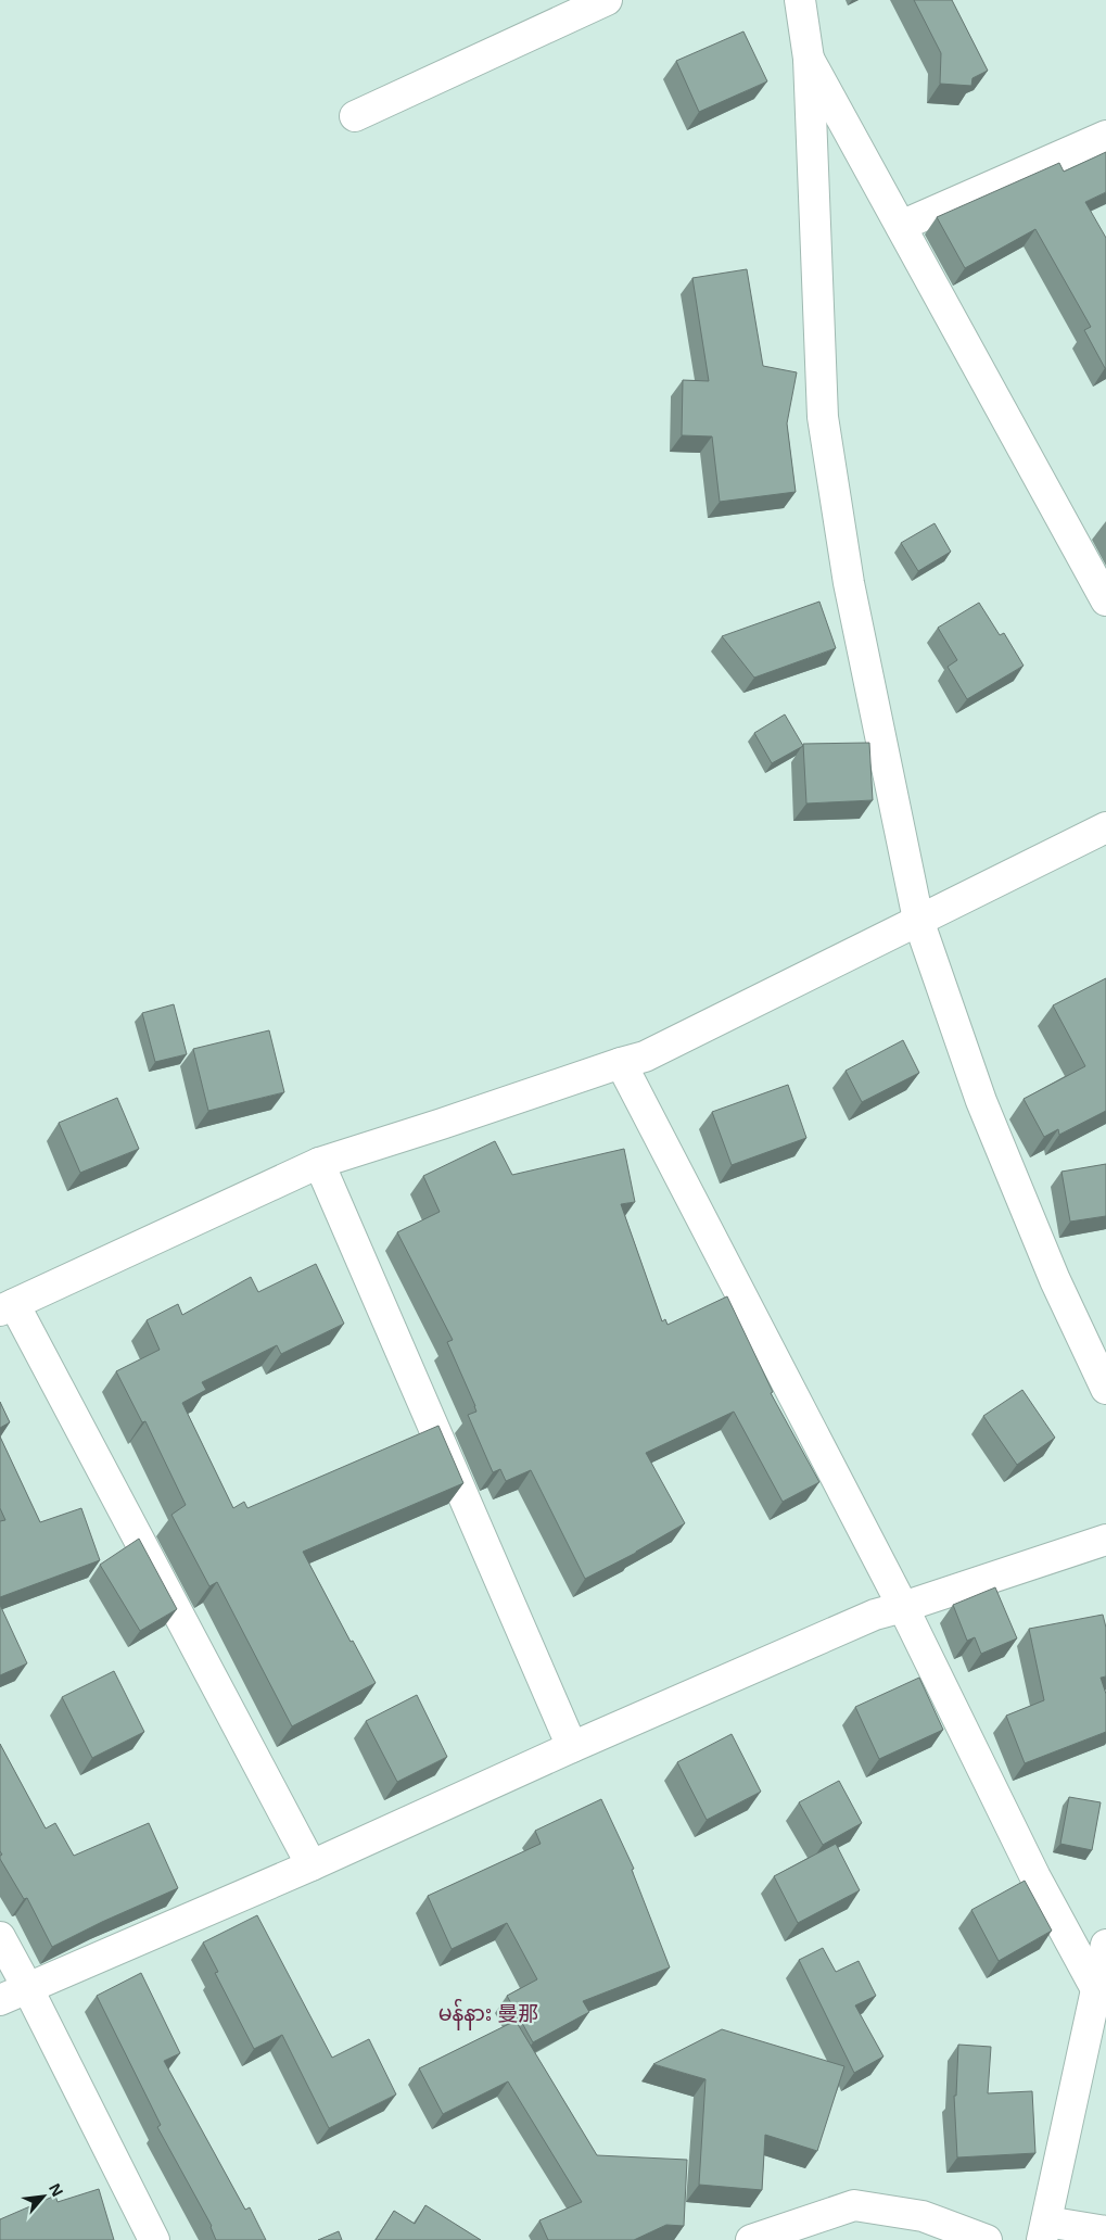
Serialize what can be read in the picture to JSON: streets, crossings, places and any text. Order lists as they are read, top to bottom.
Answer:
{
  "districts": ["မန်နား 曼那"],
  "north": "top right"
}
